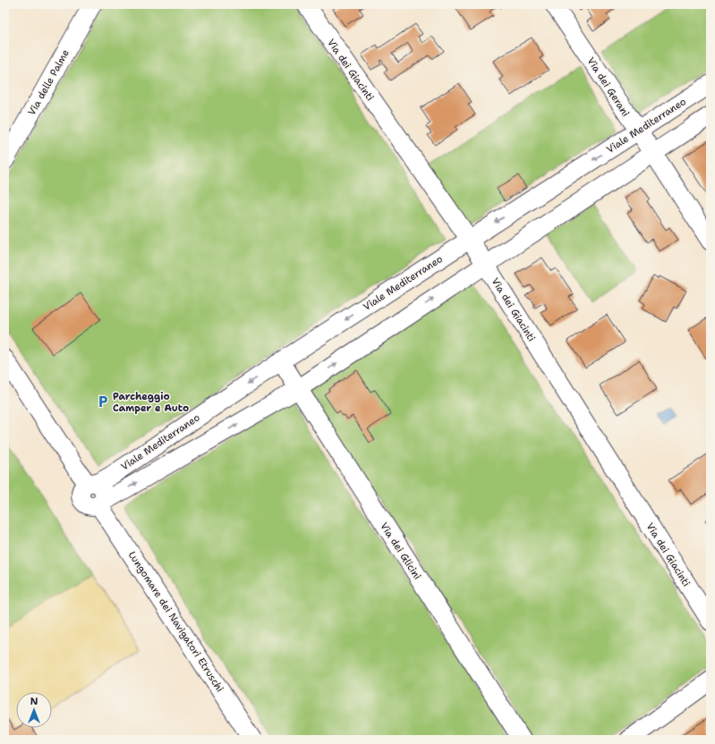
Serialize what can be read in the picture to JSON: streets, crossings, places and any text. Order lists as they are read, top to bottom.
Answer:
{
  "streets": {
    "street": [
      "Via dei Giacinti",
      "Via delle Palme",
      "Via dei Gerani",
      "Viale Mediterraneo",
      "Via dei Glicini",
      "Lungomare dei Navigatori Etruschi"
    ]
  },
  "crossings": [
    ["Via dei Giacinti", "Viale Mediterraneo"],
    ["Via dei Gerani", "Viale Mediterraneo"],
    ["Viale Mediterraneo", "Via dei Glicini"],
    ["Viale Mediterraneo", "Lungomare dei Navigatori Etruschi"]
  ],
  "places": {
    "parking": ["Parcheggio Camper e Auto"]
  },
  "north": "top"
}
